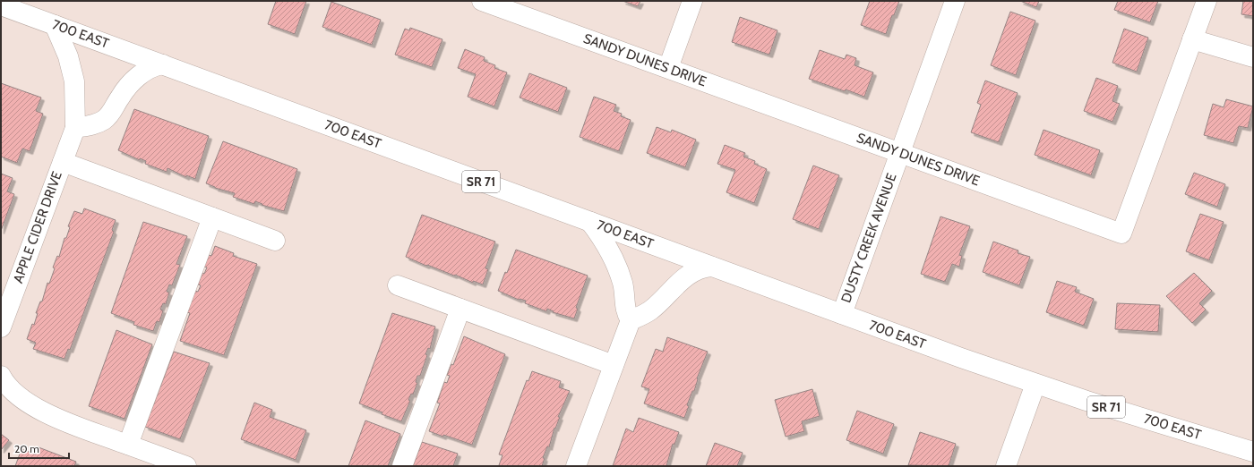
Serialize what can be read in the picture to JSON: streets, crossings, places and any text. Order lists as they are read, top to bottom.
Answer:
{
  "streets": {
    "street": [
      "700 EAST",
      "SANDY DUNES DRIVE",
      "SR 71",
      "APPLE CIDER DRIVE",
      "DUSTY CREEK AVENUE"
    ]
  },
  "crossings": [
    ["700 EAST", "APPLE CIDER DRIVE"],
    ["700 EAST", "DUSTY CREEK AVENUE"],
    ["SANDY DUNES DRIVE", "DUSTY CREEK AVENUE"]
  ],
  "scale_bar": "20 m"
}
